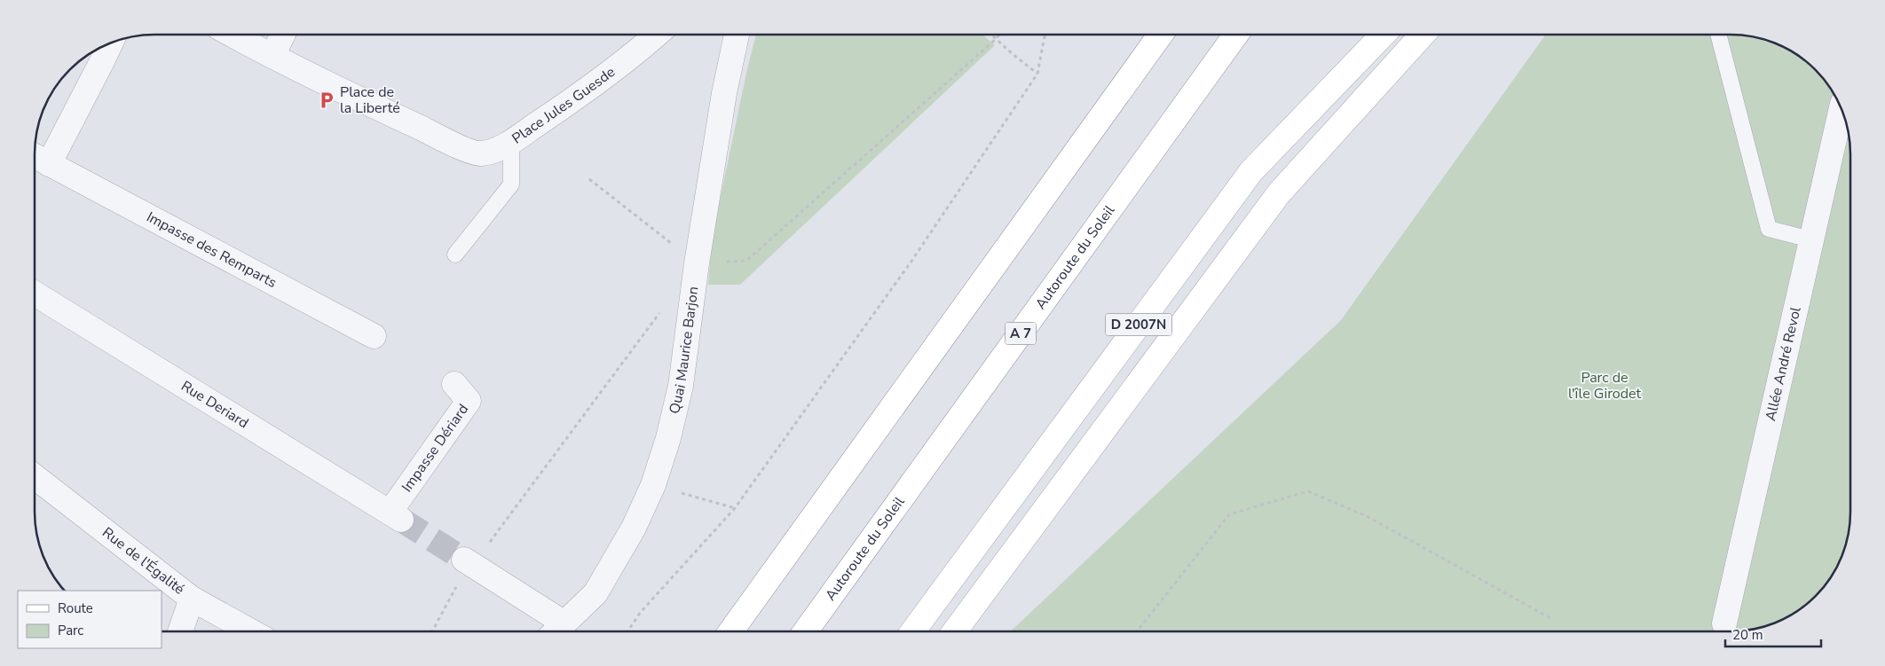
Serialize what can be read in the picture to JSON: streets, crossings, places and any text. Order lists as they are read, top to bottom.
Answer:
{
  "streets": {
    "main road": ["Autoroute du Soleil", "D 2007N", "A 7"],
    "street": [
      "Place Jules Guesde",
      "Impasse des Remparts",
      "Quai Maurice Barjon",
      "Allée André Revol",
      "Rue Deriard",
      "Impasse Dériard",
      "Rue de l'Égalité"
    ]
  },
  "crossings": [
    ["Rue Deriard", "Impasse Dériard"]
  ],
  "parks": ["Parc de l'île Girodet"],
  "places": {
    "parking": ["Place de la Liberté"]
  },
  "legend": ["Route", "Parc"],
  "scale_bar": "20 m"
}
